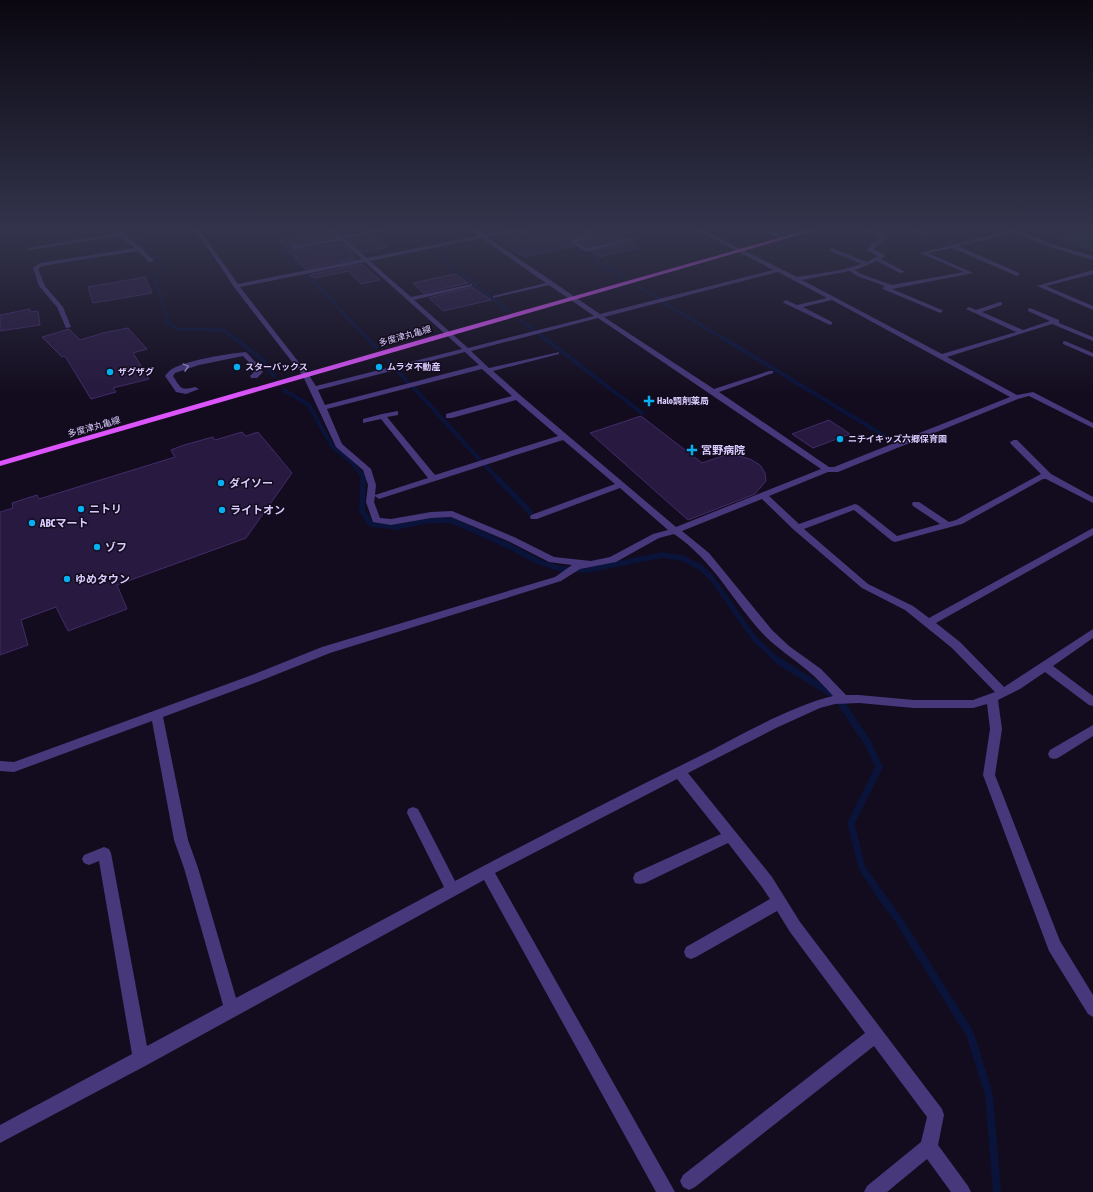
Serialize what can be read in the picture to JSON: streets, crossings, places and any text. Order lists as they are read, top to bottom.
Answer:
{
  "streets": {
    "main road": ["多度津丸亀線"]
  },
  "places": {
    "other": [
      "スターバックス",
      "ムラタ不動産",
      "ザグザグ",
      "ニチイキッズ六郷保育園",
      "ダイソー",
      "ニトリ",
      "ライトオン",
      "ABCマート",
      "ゾフ",
      "ゆめタウン"
    ],
    "health": ["Halo調剤薬局", "宮野病院"]
  }
}
